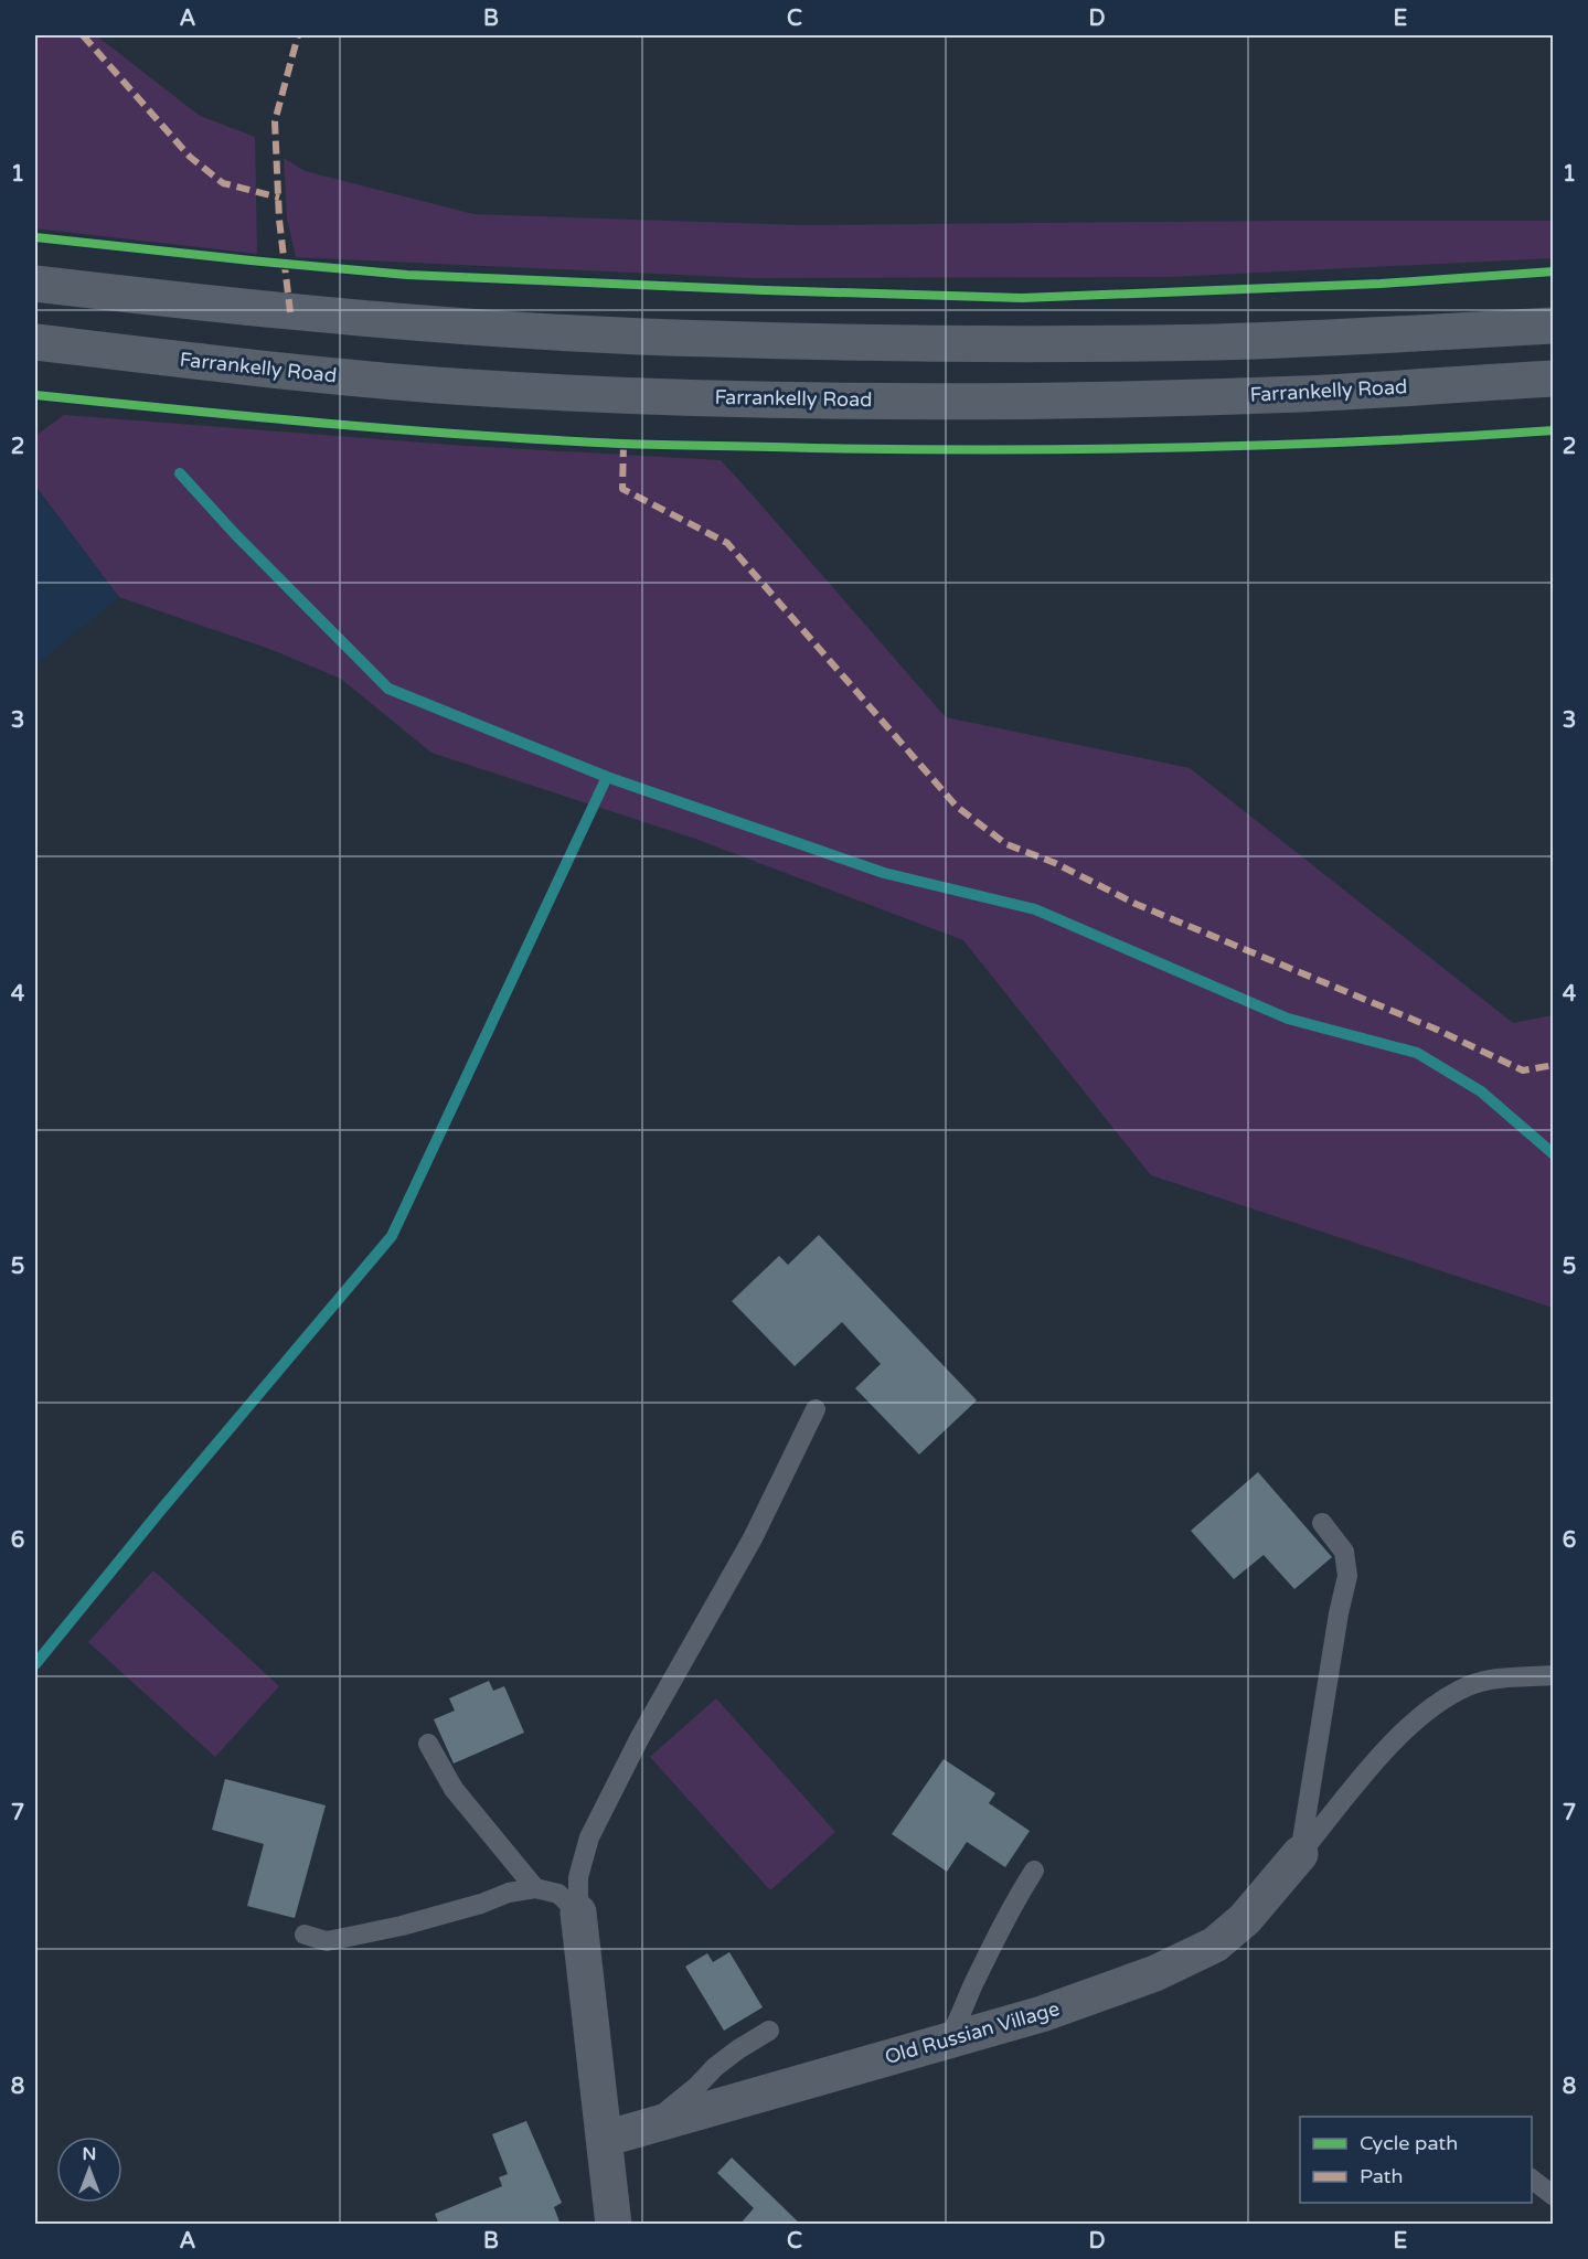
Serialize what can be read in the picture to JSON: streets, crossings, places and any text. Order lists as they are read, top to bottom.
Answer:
{
  "streets": {
    "main road": ["Farrankelly Road", "Old Russian Village"]
  },
  "legend": ["Cycle path", "Path"],
  "north": "top",
  "grid": {
    "columns": [
      "A",
      "B",
      "C",
      "D",
      "E"
    ],
    "rows": [
      "1",
      "2",
      "3",
      "4",
      "5",
      "6",
      "7",
      "8"
    ]
  }
}
